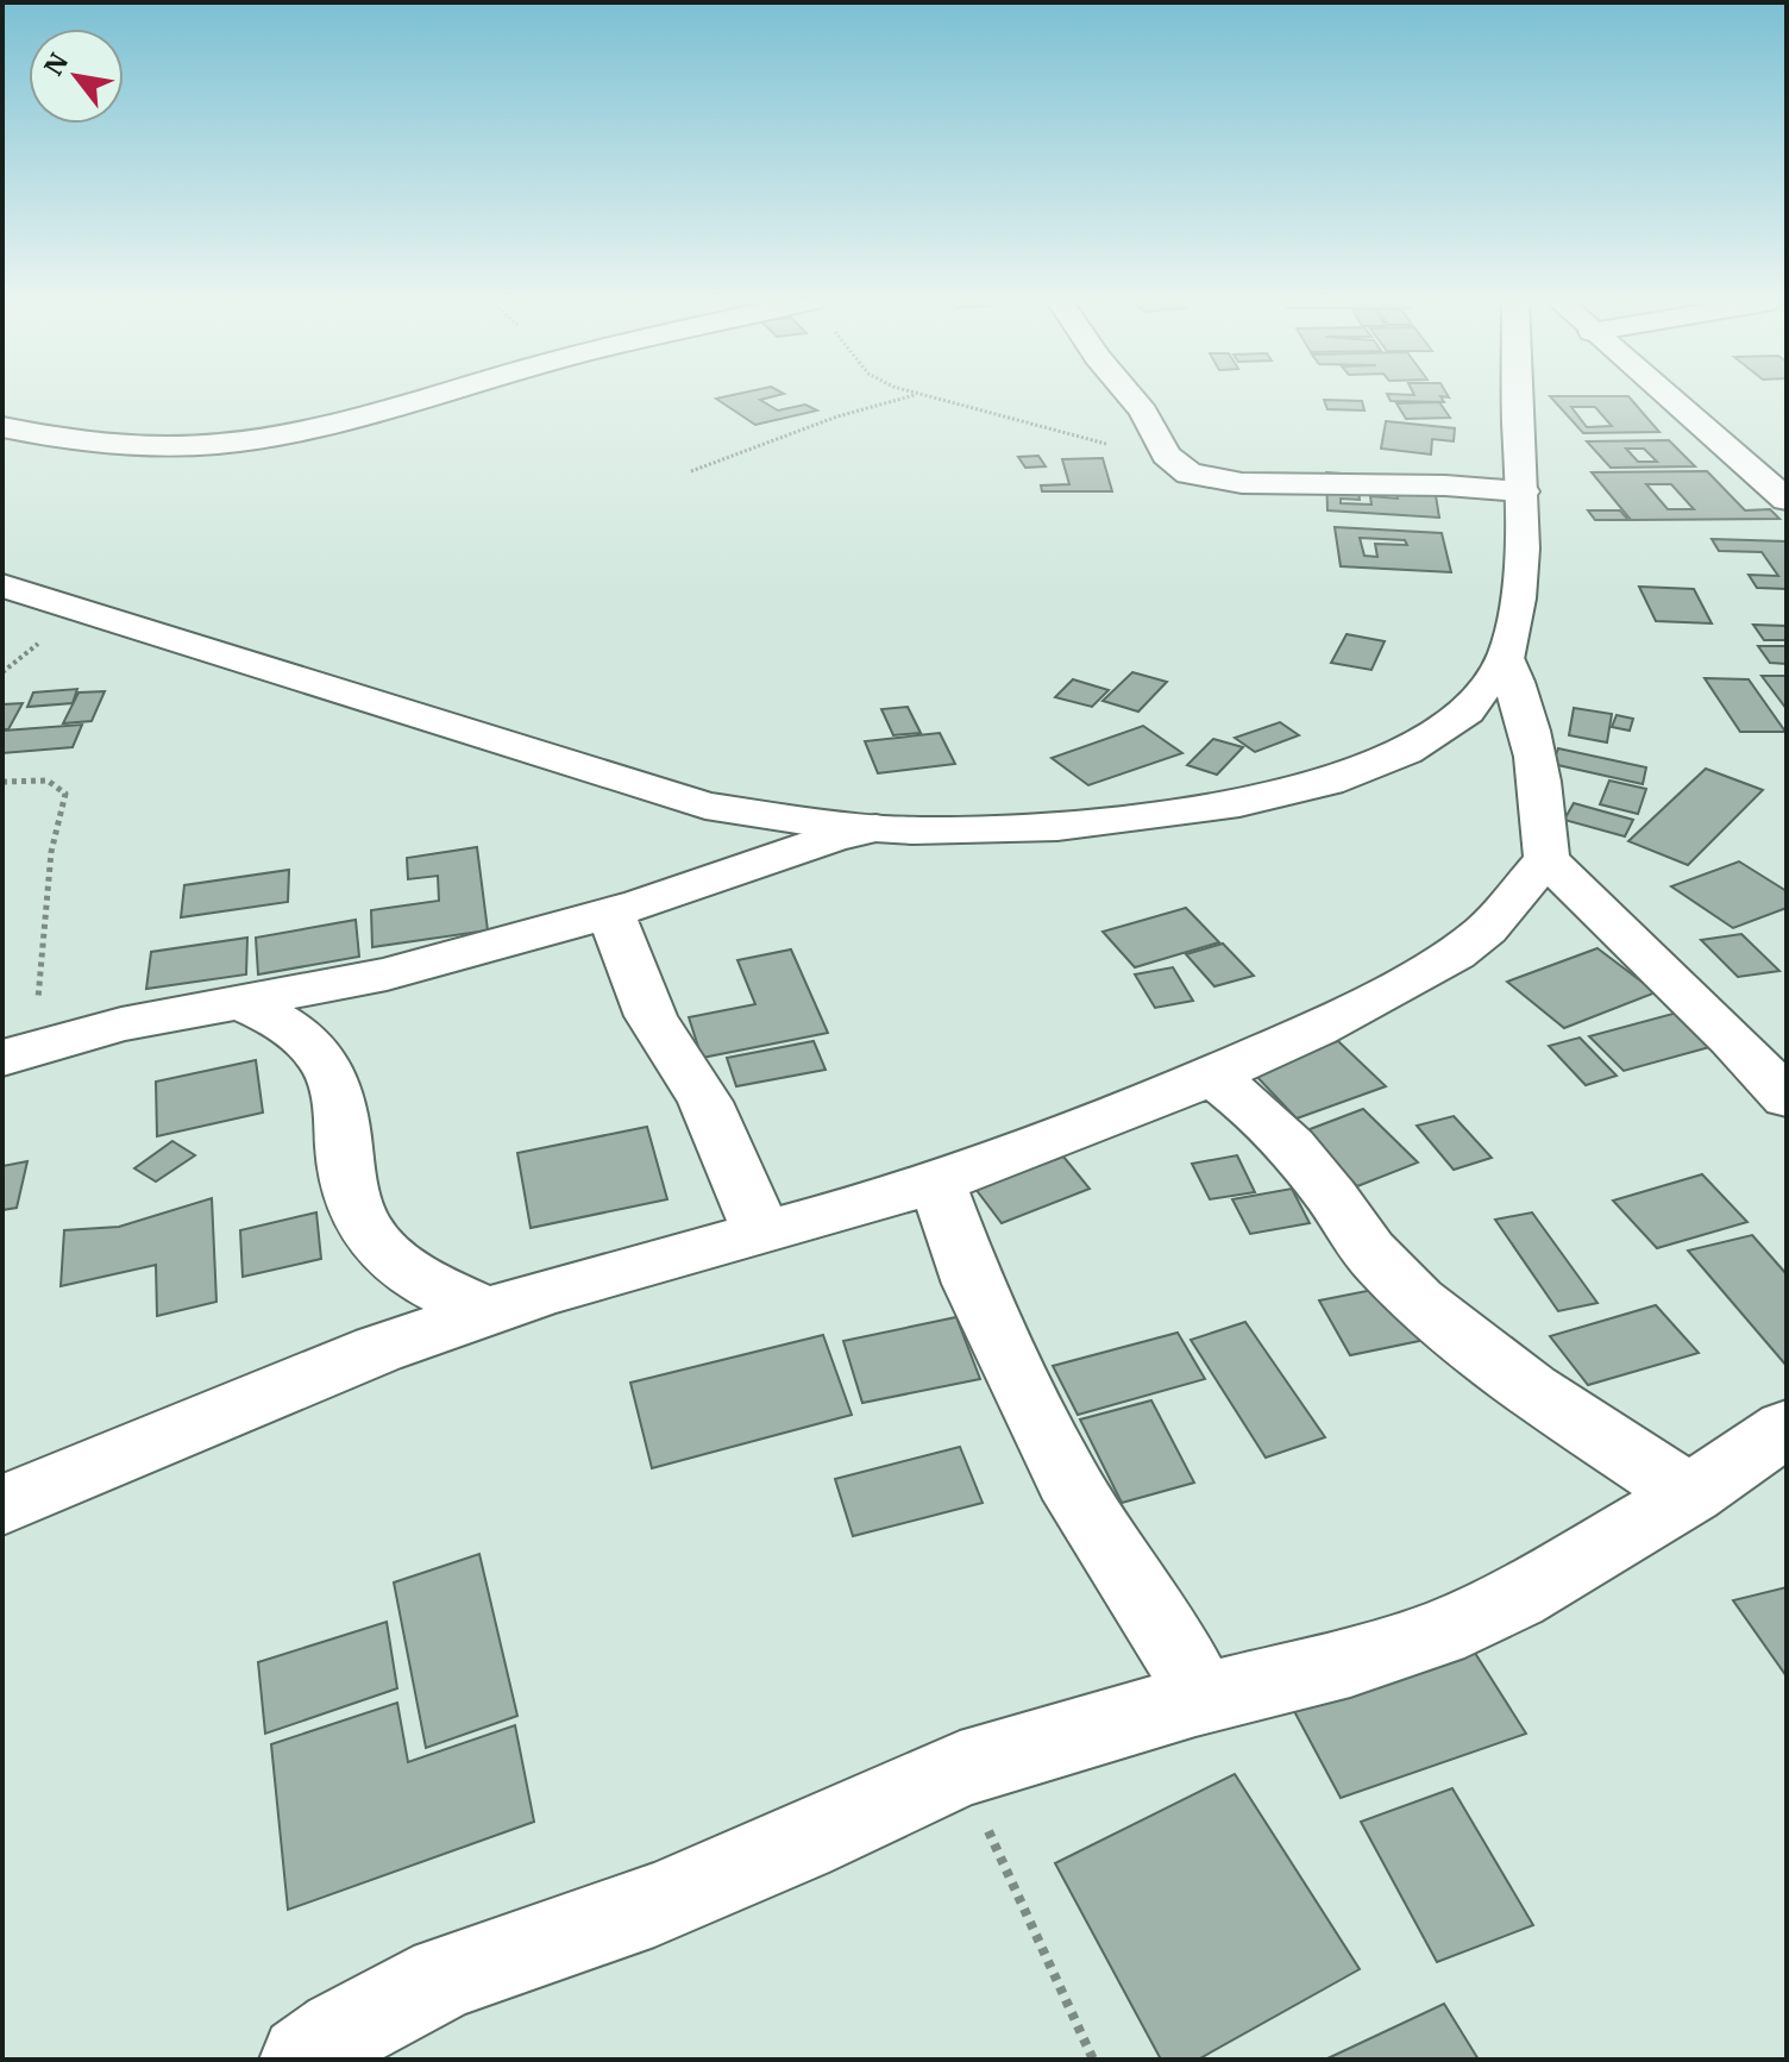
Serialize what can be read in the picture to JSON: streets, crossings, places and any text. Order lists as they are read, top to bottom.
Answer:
{
  "north": "top left"
}
